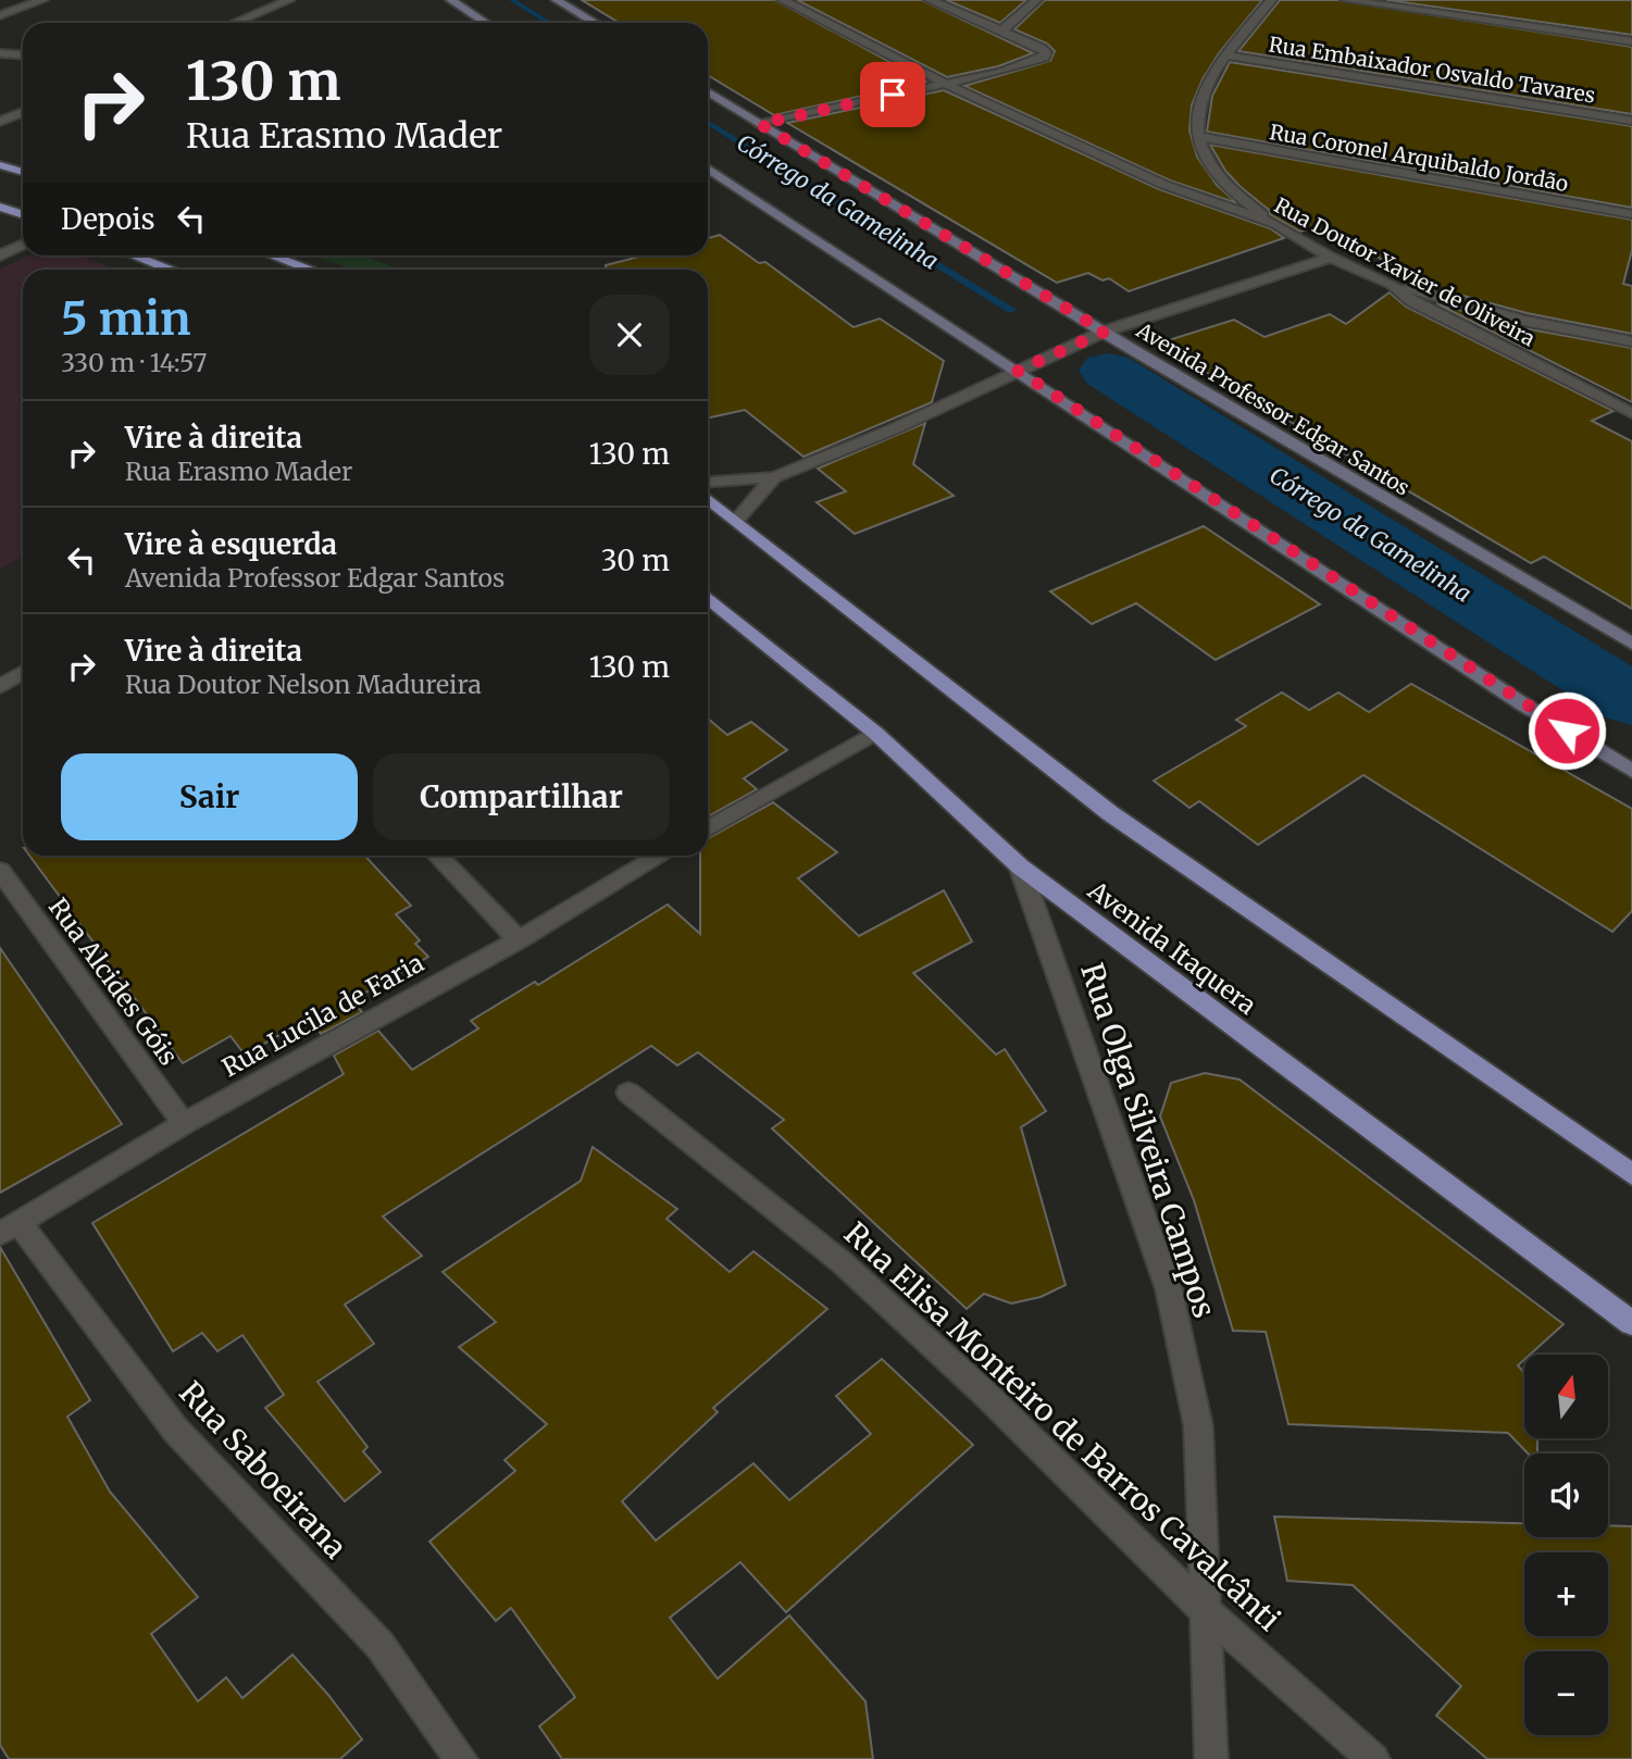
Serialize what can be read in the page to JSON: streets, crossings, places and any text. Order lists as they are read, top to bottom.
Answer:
{
  "streets": {
    "main road": ["Avenida Professor Edgar Santos", "Avenida Itaquera"],
    "street": [
      "Rua Embaixador Osvaldo Tavares",
      "Rua Coronel Arquibaldo Jordão",
      "Rua Doutor Xavier de Oliveira",
      "Rua Alcides Góis",
      "Rua Lucila de Faria",
      "Rua Olga Silveira Campos",
      "Rua Elisa Monteiro de Barros Cavalcânti",
      "Rua Saboeirana"
    ]
  },
  "crossings": [
    ["Avenida Itaquera", "Rua Olga Silveira Campos"],
    ["Rua Alcides Góis", "Rua Lucila de Faria"],
    ["Rua Lucila de Faria", "Rua Saboeirana"],
    ["Rua Olga Silveira Campos", "Rua Elisa Monteiro de Barros Cavalcânti"]
  ],
  "water": ["Córrego da Gamelinha"],
  "north": "top",
  "page": {
    "turn": ["130 m", "Rua Erasmo Mader"],
    "then": "Depois",
    "heading": ["5 min", "330 m · 14:57"],
    "list": [
      {
        "name": "Vire à direita",
        "note": "Rua Erasmo Mader",
        "value": "130 m"
      },
      {
        "name": "Vire à esquerda",
        "note": "Avenida Professor Edgar Santos",
        "value": "30 m"
      },
      {
        "name": "Vire à direita",
        "note": "Rua Doutor Nelson Madureira",
        "value": "130 m"
      }
    ],
    "buttons": ["Sair", "Compartilhar"],
    "map_buttons": ["+", "−"]
  }
}
